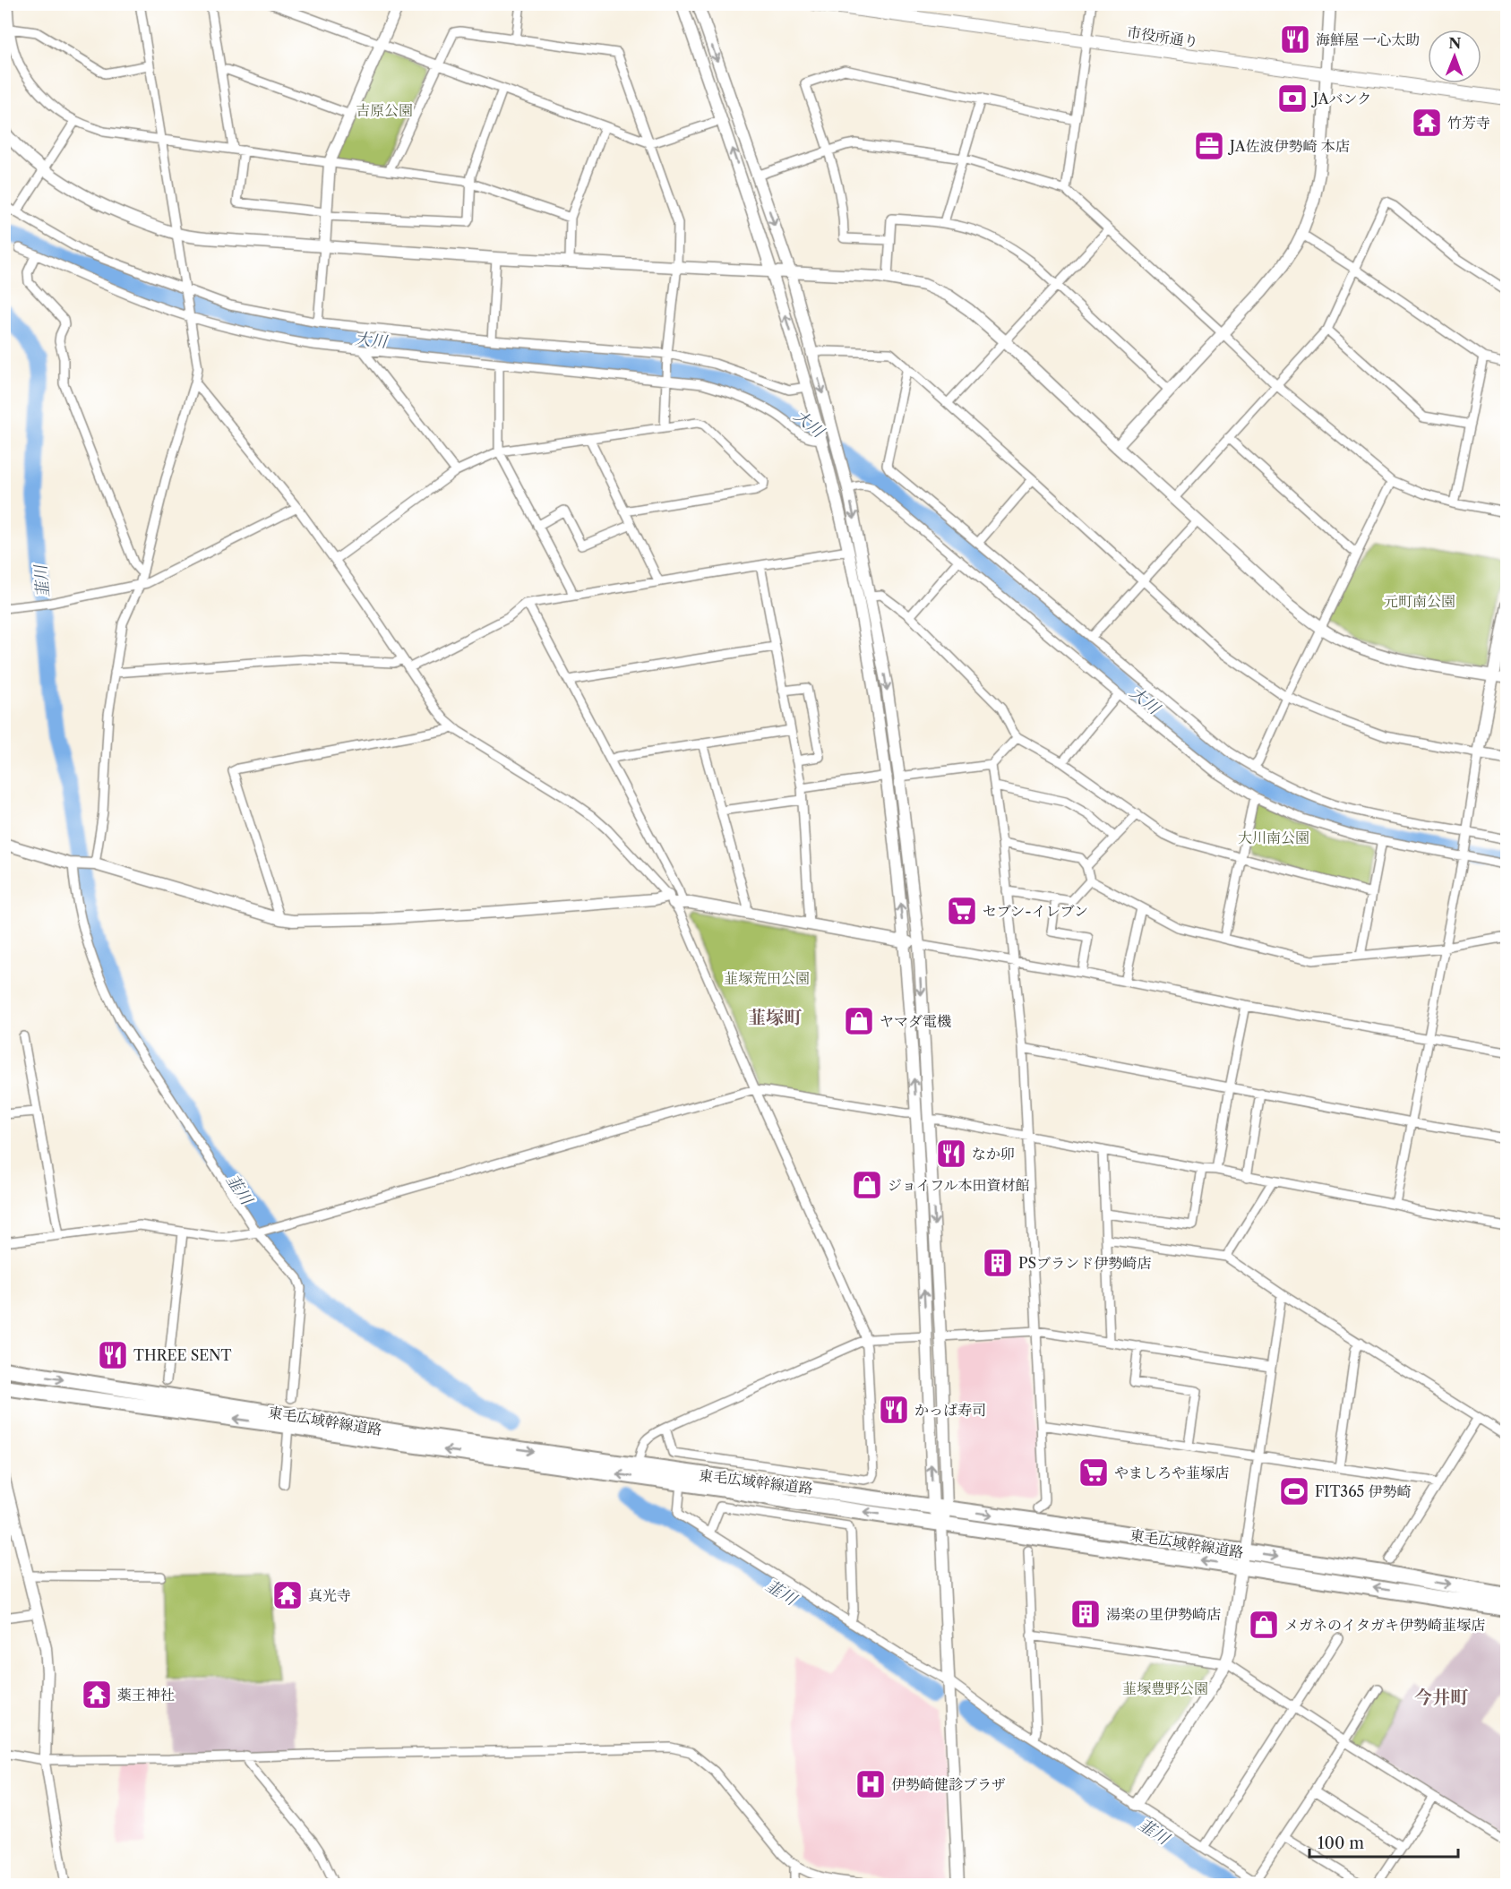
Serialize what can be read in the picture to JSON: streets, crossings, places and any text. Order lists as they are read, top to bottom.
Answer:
{
  "streets": {
    "highway": ["東毛広域幹線道路"],
    "main road": ["市役所通り"]
  },
  "districts": ["韮塚町", "今井町"],
  "water": ["大川", "韮川"],
  "parks": [
    "吉原公園",
    "元町南公園",
    "大川南公園",
    "韮塚荒田公園",
    "韮塚豊野公園"
  ],
  "places": {
    "restaurant": [
      "海鮮屋 一心太助",
      "なか卯",
      "THREE SENT",
      "かっぱ寿司"
    ],
    "bank": ["JAバンク"],
    "temple": ["竹芳寺", "真光寺", "薬王神社"],
    "office": ["JA佐波伊勢崎 本店"],
    "supermarket": ["セブン-イレブン", "やましろや韮塚店"],
    "shop": ["ヤマダ電機", "ジョイフル本田資材館", "メガネのイタガキ伊勢崎韮塚店"],
    "building": ["PSブランド伊勢崎店", "湯楽の里伊勢崎店"],
    "sports": ["FIT365 伊勢崎"],
    "hospital": ["伊勢崎健診プラザ"]
  },
  "scale_bar": "100 m",
  "north": "top"
}
